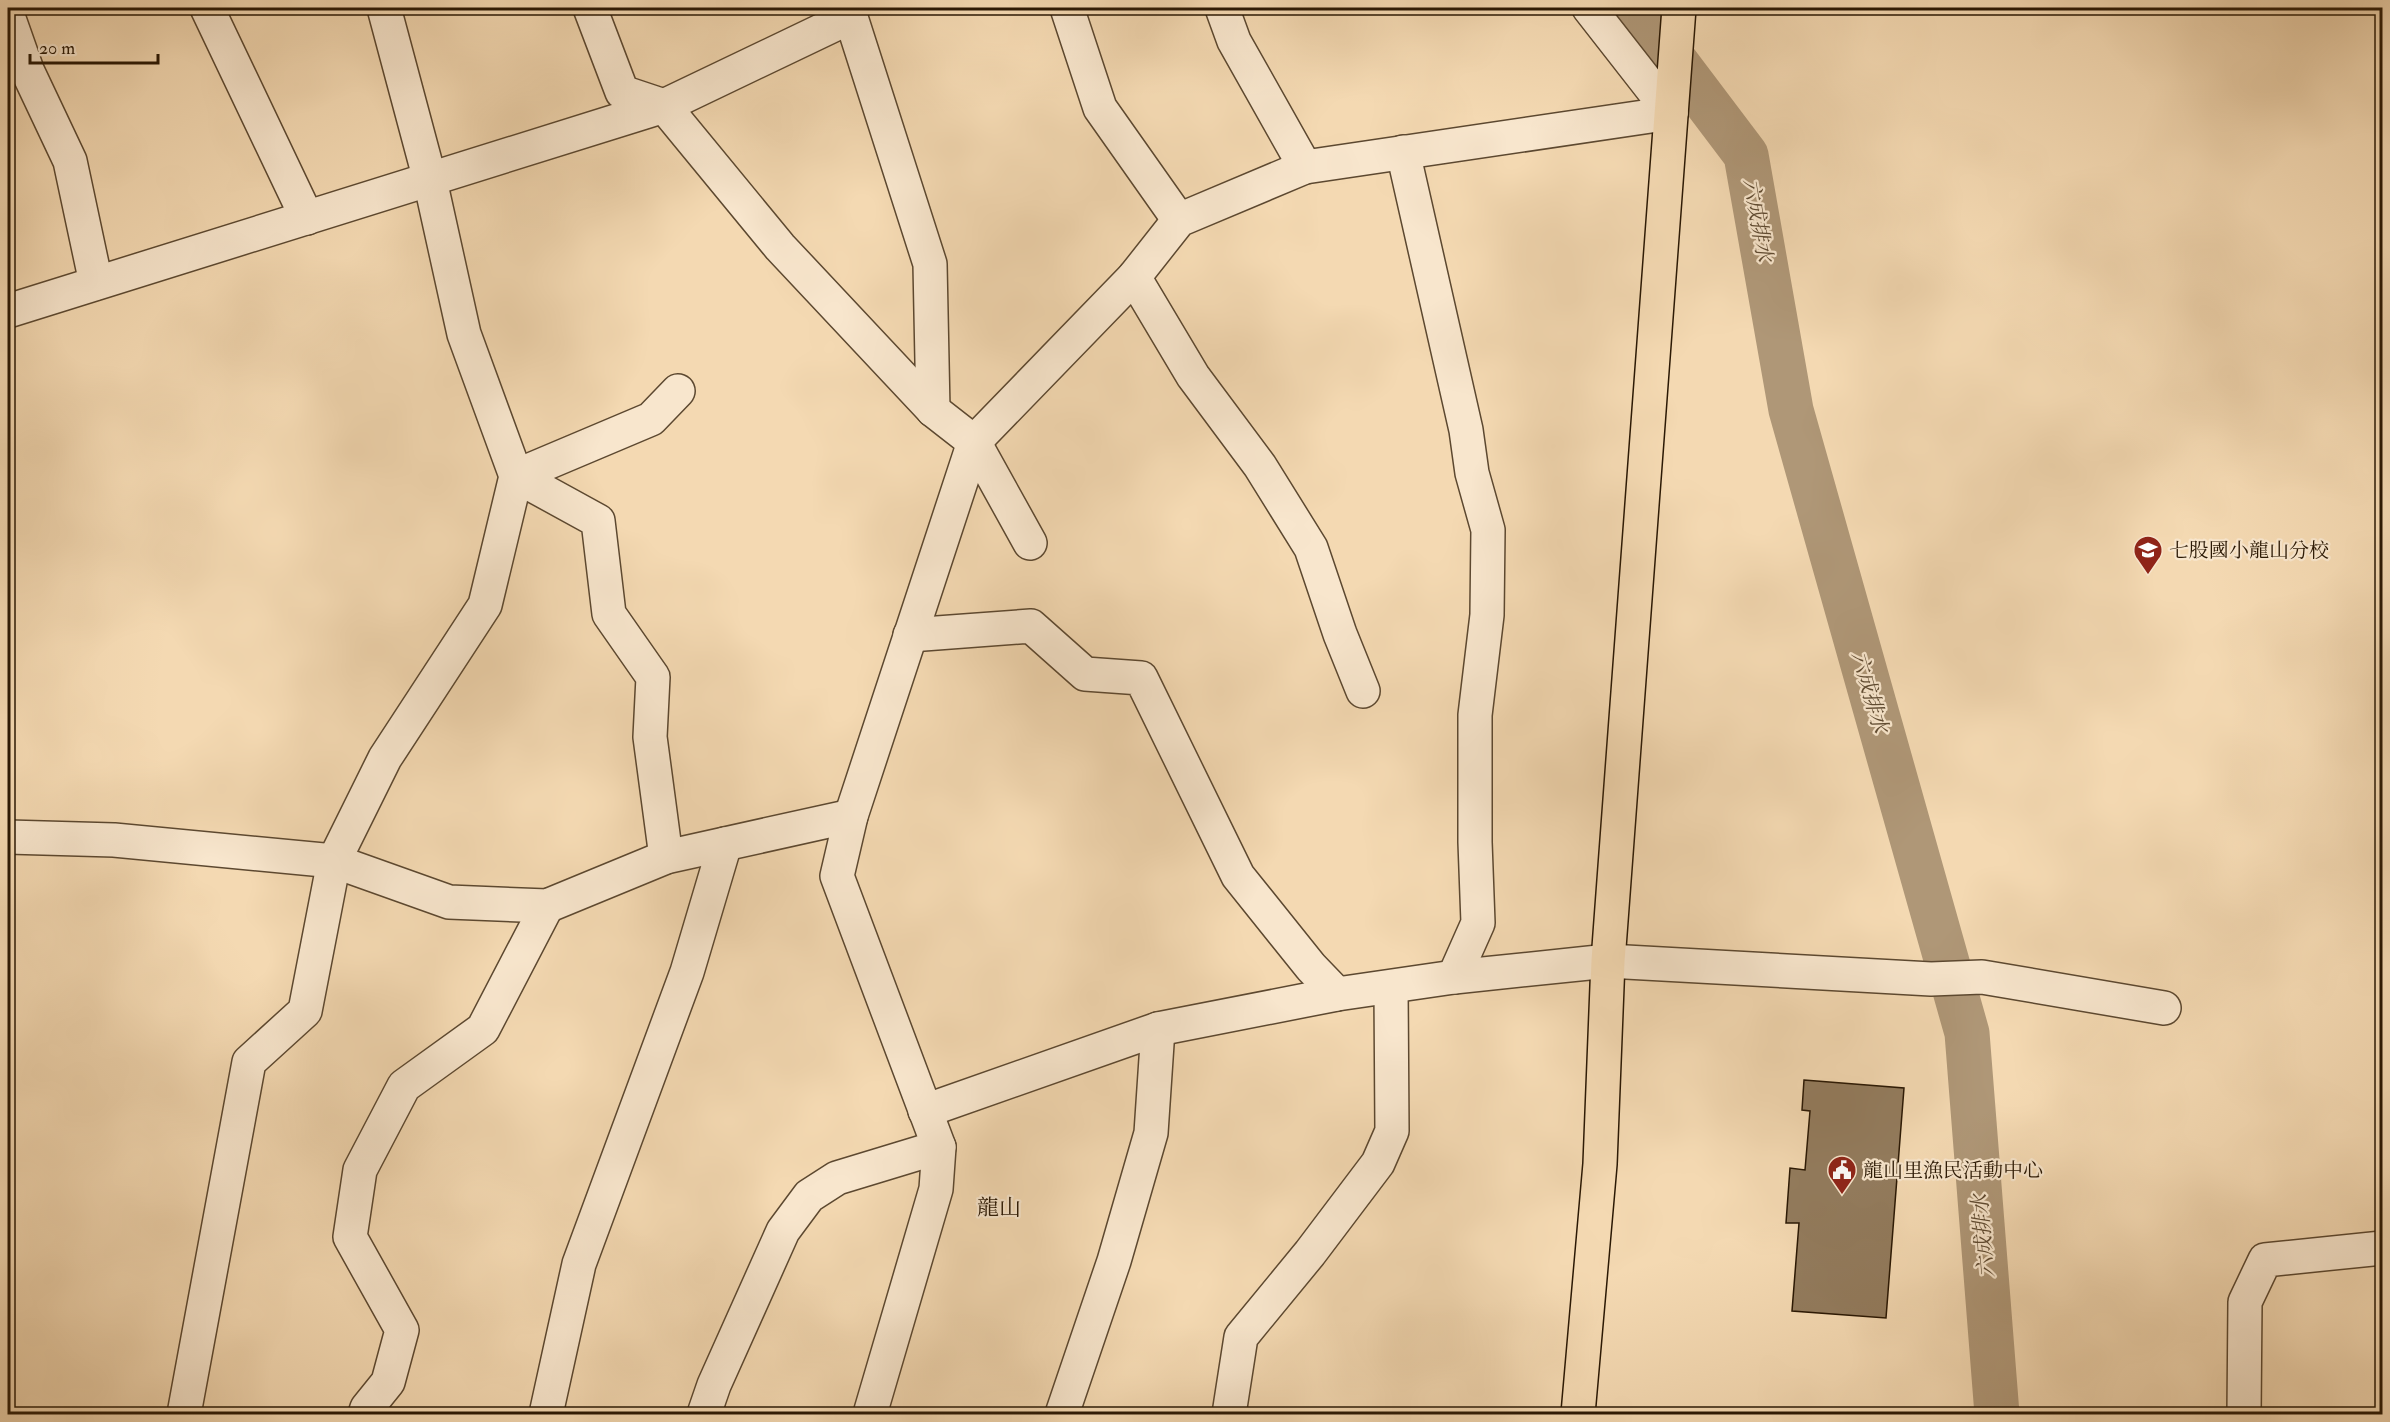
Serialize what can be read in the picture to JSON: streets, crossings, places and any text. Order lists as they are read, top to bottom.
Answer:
{
  "districts": ["龍山"],
  "water": ["六成排水"],
  "places": {
    "school or university": ["七股國小龍山分校"],
    "public building": ["龍山里漁民活動中心"]
  },
  "scale_bar": "20 m"
}
